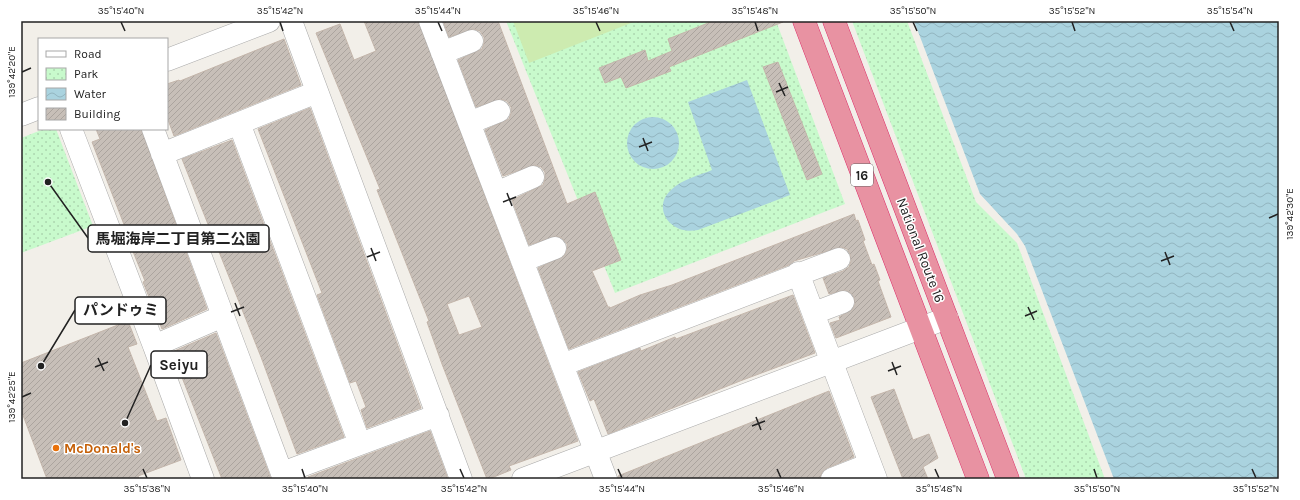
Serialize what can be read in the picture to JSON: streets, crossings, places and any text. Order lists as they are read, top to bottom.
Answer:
{
  "streets": {
    "highway": ["16", "National Route 16"]
  },
  "places": [
    "馬堀海岸二丁目第二公園",
    "パンドゥミ",
    "Seiyu",
    "McDonald's"
  ],
  "legend": [
    "Road",
    "Park",
    "Water",
    "Building"
  ],
  "coordinates": [
    "35°15'40\"N",
    "35°15'42\"N",
    "35°15'44\"N",
    "35°15'46\"N",
    "35°15'48\"N",
    "35°15'50\"N",
    "35°15'52\"N",
    "35°15'54\"N",
    "139°42'20\"E",
    "139°42'30\"E",
    "139°42'25\"E",
    "35°15'38\"N"
  ]
}
